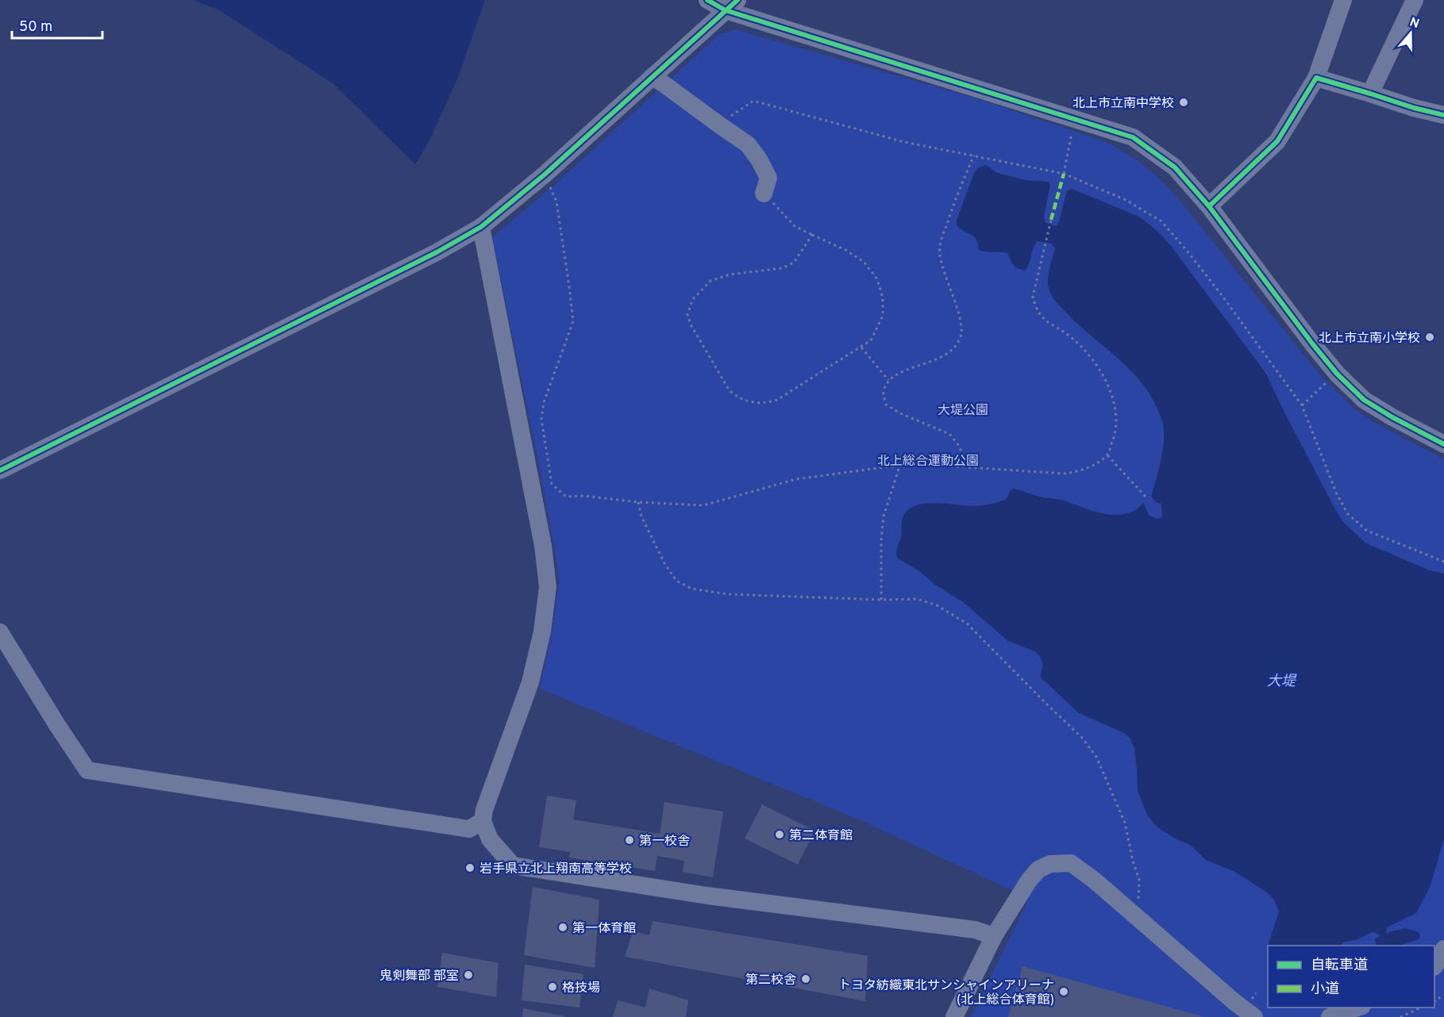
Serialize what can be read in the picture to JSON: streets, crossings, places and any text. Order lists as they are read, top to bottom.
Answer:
{
  "water": ["大堤"],
  "parks": ["大堤公園", "北上総合運動公園"],
  "places": [
    "北上市立南中学校",
    "北上市立南小学校",
    "第二体育館",
    "第一校舎",
    "岩手県立北上翔南高等学校",
    "第一体育館",
    "鬼剣舞部 部室",
    "第二校舎",
    "格技場",
    "トヨタ紡織東北サンシャインアリーナ (北上総合体育館)"
  ],
  "legend": ["自転車道", "小道"],
  "scale_bar": "50 m",
  "north": "top"
}
